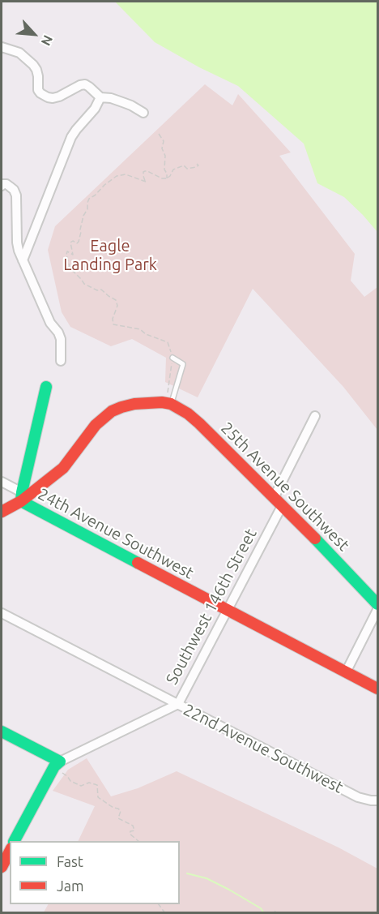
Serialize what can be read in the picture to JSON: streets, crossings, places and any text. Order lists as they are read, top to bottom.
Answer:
{
  "streets": {
    "street": [
      "25th Avenue Southwest",
      "24th Avenue Southwest",
      "Southwest 146th Street",
      "22nd Avenue Southwest"
    ]
  },
  "crossings": [
    ["25th Avenue Southwest", "Southwest 146th Street"],
    ["24th Avenue Southwest", "Southwest 146th Street"],
    ["Southwest 146th Street", "22nd Avenue Southwest"]
  ],
  "parks": ["Eagle Landing Park"],
  "legend": ["Fast", "Jam"],
  "north": "bottom right"
}
